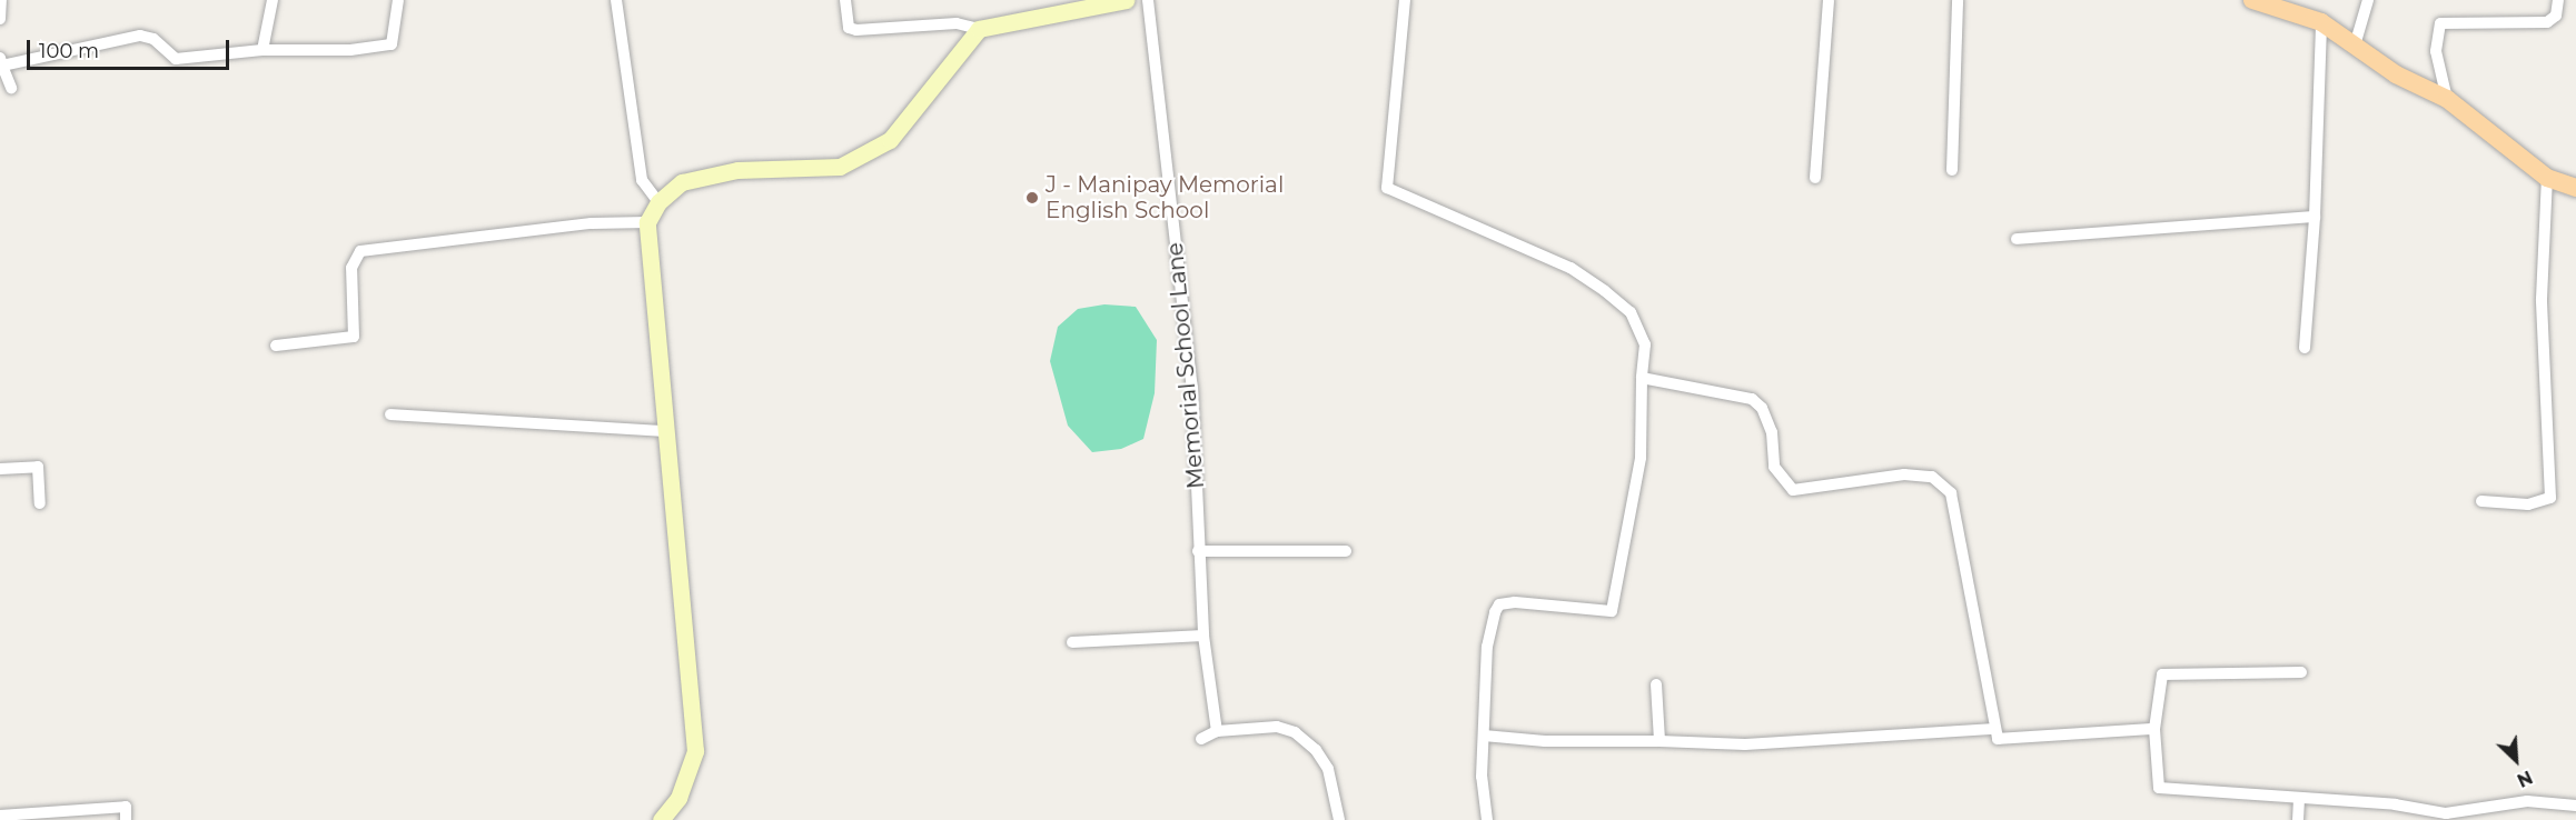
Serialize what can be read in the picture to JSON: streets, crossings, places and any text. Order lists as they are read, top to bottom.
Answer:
{
  "streets": {
    "street": ["Memorial School Lane"]
  },
  "places": ["J - Manipay Memorial English School"],
  "scale_bar": "100 m",
  "north": "bottom right"
}
